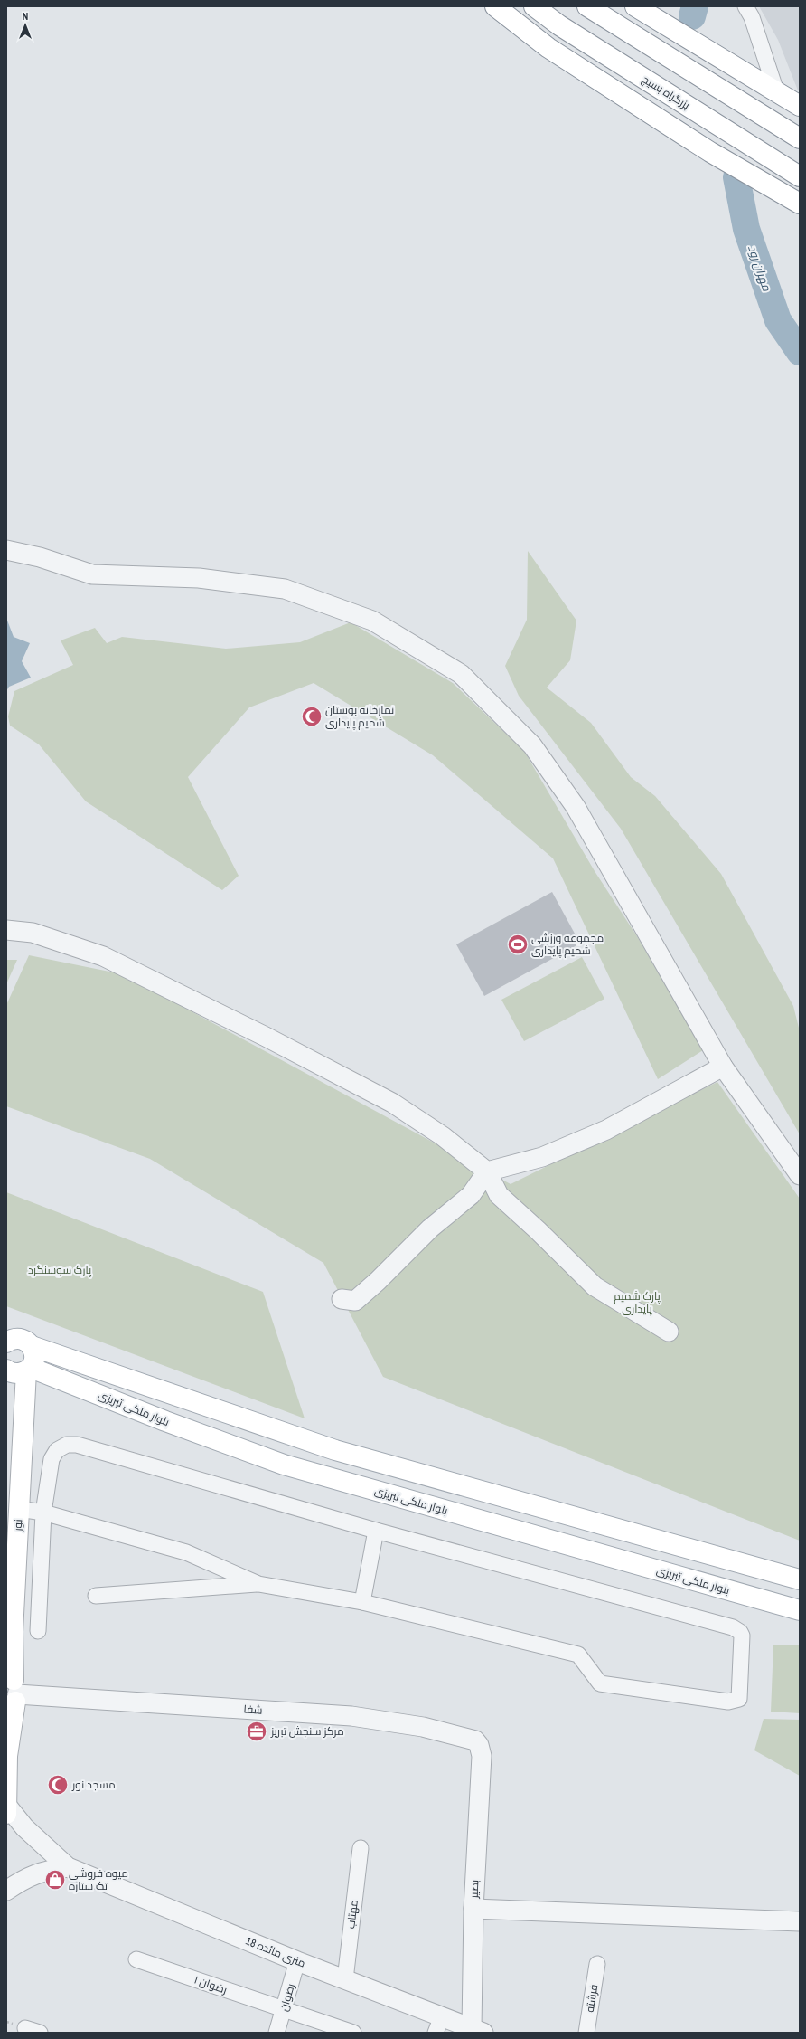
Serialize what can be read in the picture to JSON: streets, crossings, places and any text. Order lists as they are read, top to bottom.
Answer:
{
  "streets": {
    "main road": ["بزرگراه بسیج", "بلوار ملکى تبریزى", "نور"],
    "street": [
      "شفا",
      "بصیر",
      "مهتاب",
      "18 متری مائده",
      "رضوان ۱",
      "رضوان",
      "فرشته"
    ]
  },
  "crossings": [
    ["بلوار ملکى تبریزى", "نور"],
    ["نور", "شفا"],
    ["شفا", "بصیر"],
    ["بصیر", "18 متری مائده"],
    ["مهتاب", "18 متری مائده"],
    ["18 متری مائده", "رضوان"],
    ["رضوان ۱", "رضوان"]
  ],
  "water": ["مهران رود"],
  "parks": ["پارک سوسنگرد", "پارک شمیم پایداری"],
  "places": {
    "mosque": ["نمازخانه بوستان شمیم پایداری", "مسجد نور"],
    "sports": ["مجموعه ورزشی شمیم پایداری"],
    "office": ["مرکز سنجش تبریز"],
    "shop": ["میوه فروشی تک ستاره"]
  },
  "north": "top"
}
